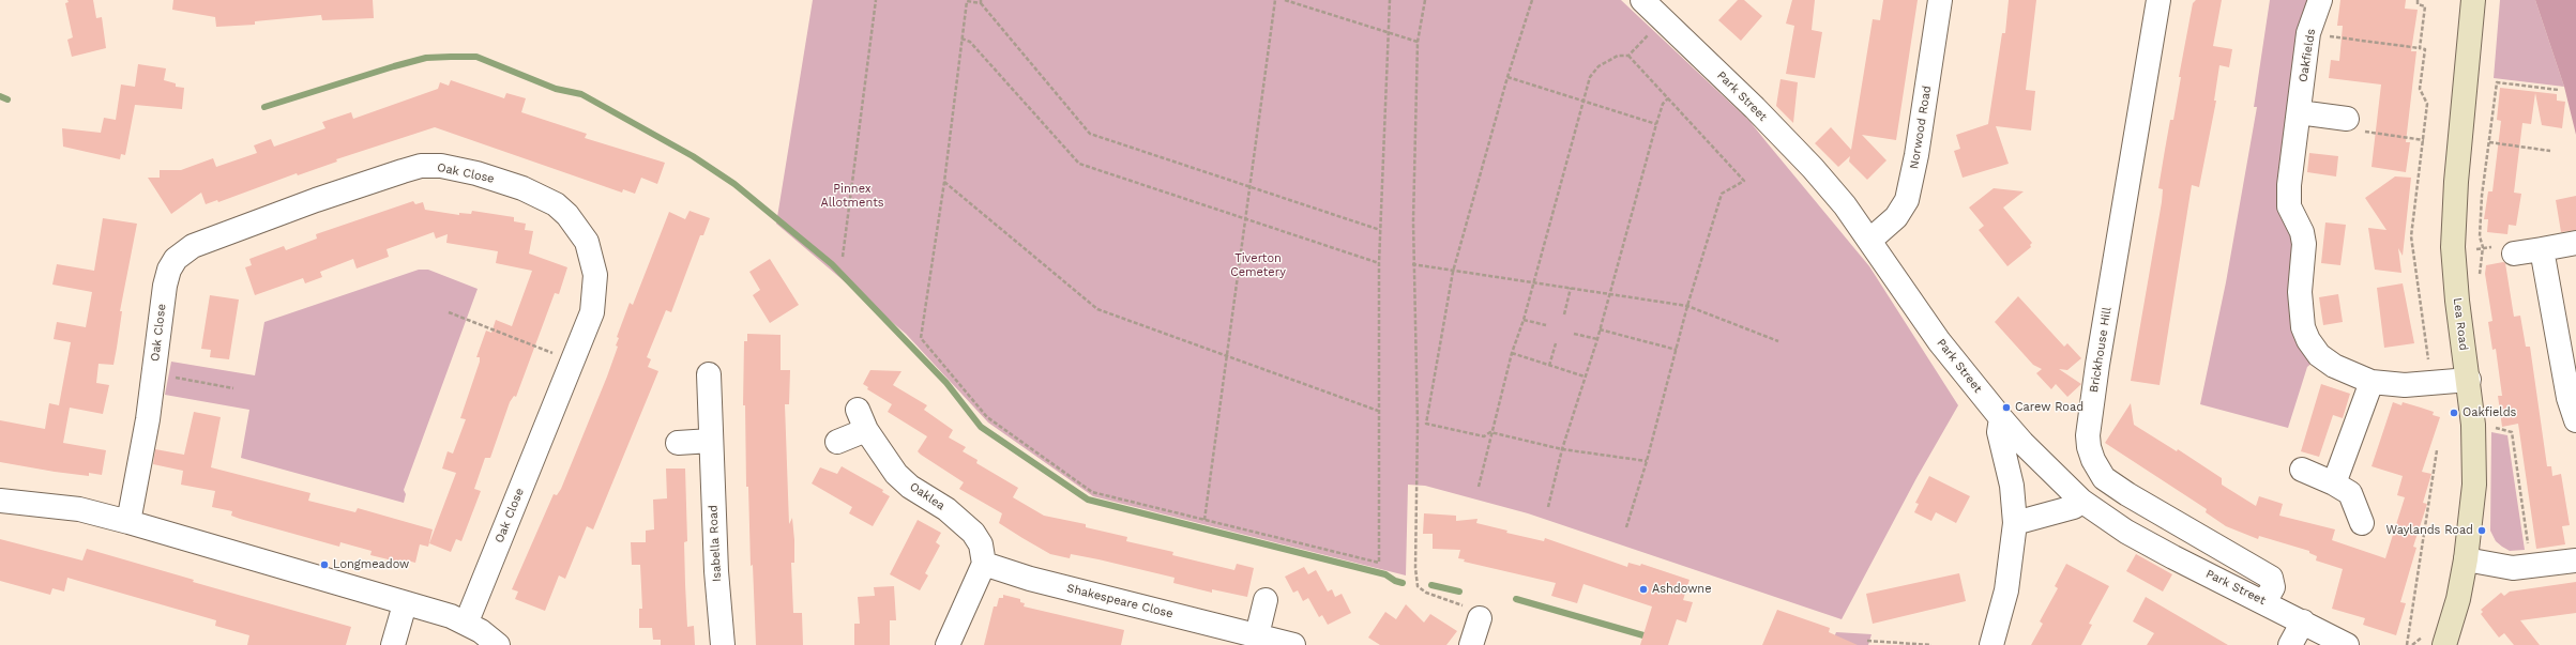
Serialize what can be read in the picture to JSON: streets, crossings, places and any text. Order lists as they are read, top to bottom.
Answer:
{
  "streets": {
    "street": [
      "Oakfields",
      "Park Street",
      "Norwood Road",
      "Oak Close",
      "Lea Road",
      "Brickhouse Hill",
      "Oaklea",
      "Isabella Road",
      "Shakespeare Close"
    ]
  },
  "crossings": [
    ["Oakfields", "Lea Road"],
    ["Park Street", "Norwood Road"],
    ["Park Street", "Brickhouse Hill"],
    ["Oaklea", "Shakespeare Close"]
  ],
  "parks": ["Pinnex Allotments", "Tiverton Cemetery"],
  "places": [
    "Carew Road",
    "Oakfields",
    "Waylands Road",
    "Longmeadow",
    "Ashdowne"
  ]
}
